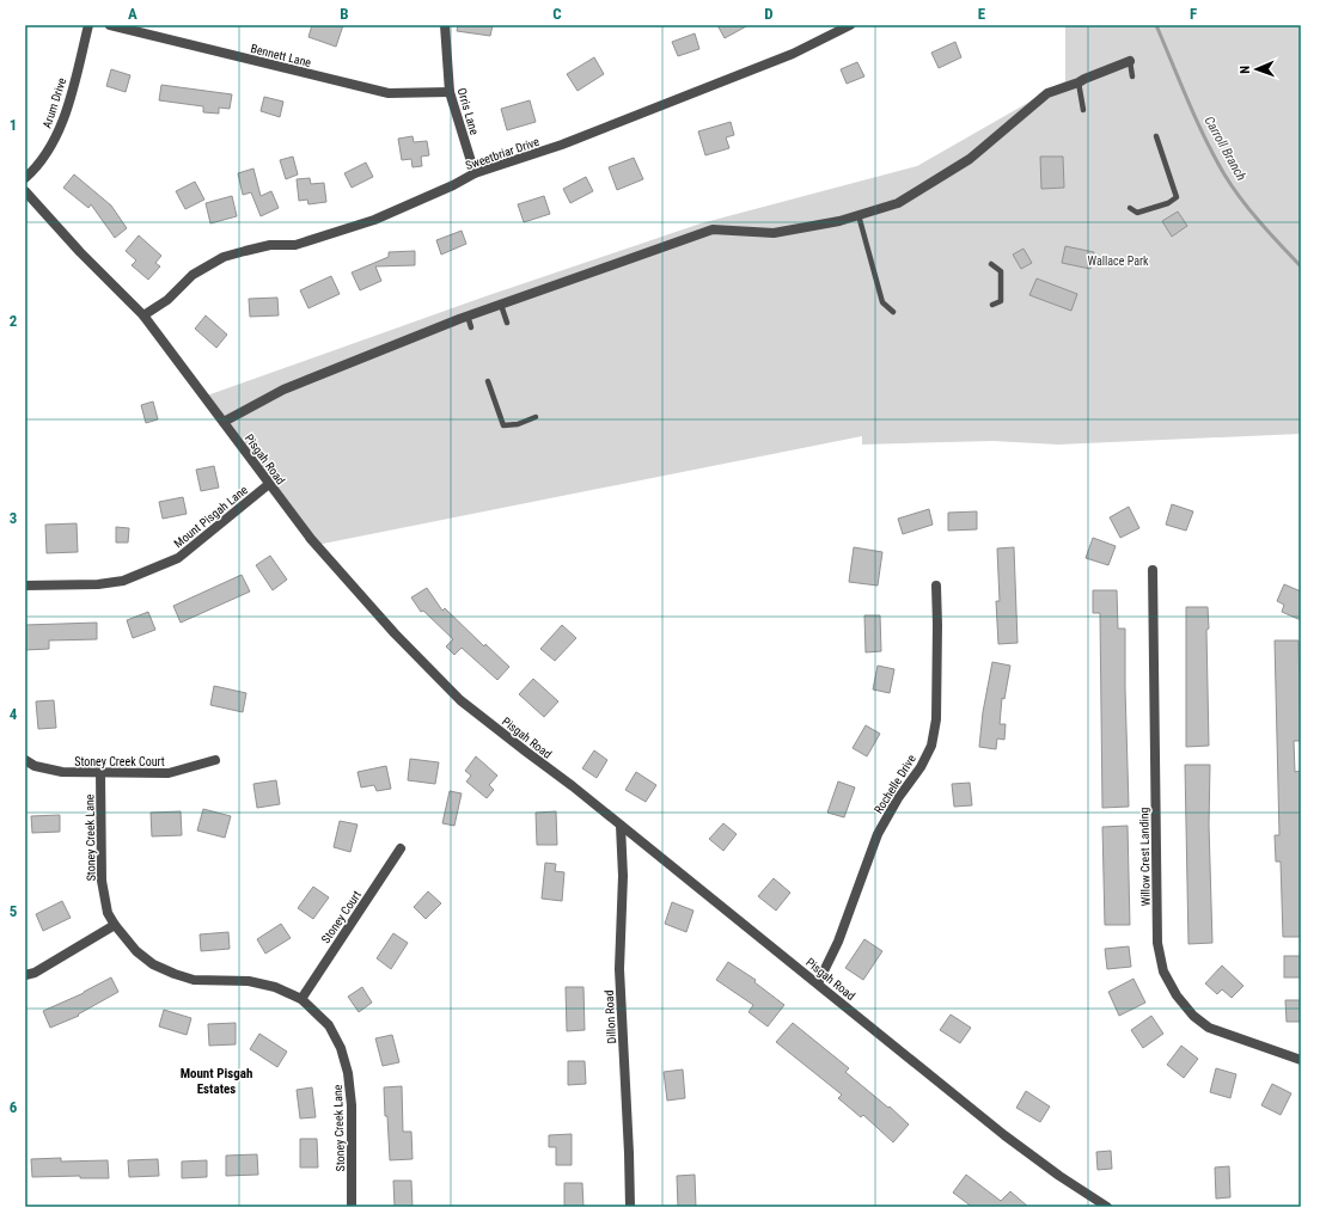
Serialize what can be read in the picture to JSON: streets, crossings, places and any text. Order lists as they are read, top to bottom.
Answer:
{
  "streets": {
    "street": [
      "Bennett Lane",
      "Arum Drive",
      "Orris Lane",
      "Sweetbriar Drive",
      "Pisgah Road",
      "Mount Pisgah Lane",
      "Stoney Creek Court",
      "Rochelle Drive",
      "Stoney Creek Lane",
      "Willow Crest Landing",
      "Stoney Court",
      "Dillon Road"
    ]
  },
  "crossings": [
    ["Bennett Lane", "Orris Lane"],
    ["Orris Lane", "Sweetbriar Drive"],
    ["Sweetbriar Drive", "Pisgah Road"],
    ["Pisgah Road", "Mount Pisgah Lane"],
    ["Pisgah Road", "Rochelle Drive"],
    ["Pisgah Road", "Dillon Road"],
    ["Stoney Creek Court", "Stoney Creek Lane"],
    ["Stoney Creek Lane", "Stoney Court"]
  ],
  "districts": ["Mount Pisgah Estates"],
  "water": ["Carroll Branch"],
  "parks": ["Wallace Park"],
  "north": "left",
  "grid": {
    "columns": [
      "A",
      "B",
      "C",
      "D",
      "E",
      "F"
    ],
    "rows": [
      "1",
      "2",
      "3",
      "4",
      "5",
      "6"
    ]
  }
}
